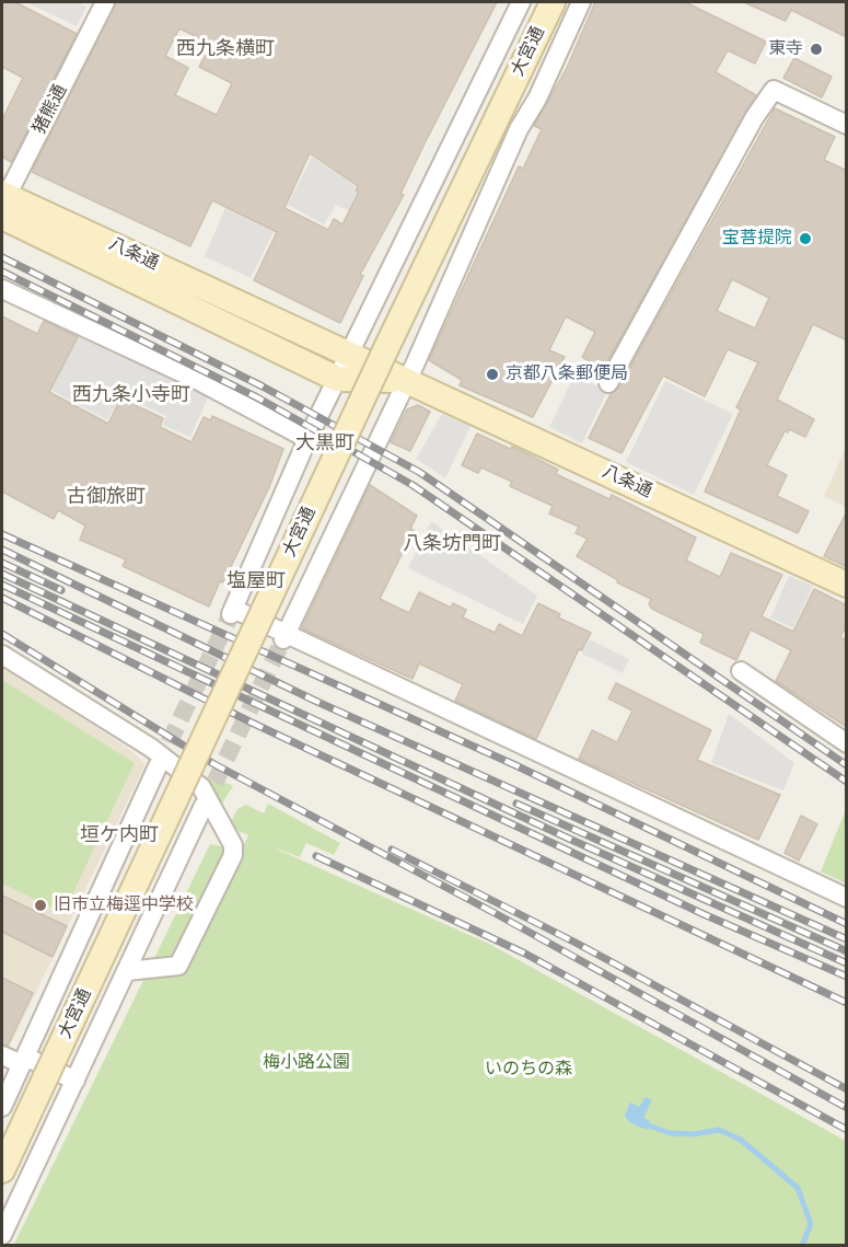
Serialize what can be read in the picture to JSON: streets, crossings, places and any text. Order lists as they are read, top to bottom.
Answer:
{
  "streets": {
    "street": ["大宮通", "猪熊通", "八条通"]
  },
  "crossings": [
    ["猪熊通", "八条通"]
  ],
  "districts": [
    "西九条横町",
    "西九条小寺町",
    "大黒町",
    "古御旅町",
    "八条坊門町",
    "塩屋町",
    "垣ケ内町"
  ],
  "parks": ["梅小路公園", "いのちの森"],
  "places": [
    "東寺",
    "宝菩提院",
    "京都八条郵便局",
    "旧市立梅逕中学校"
  ]
}
